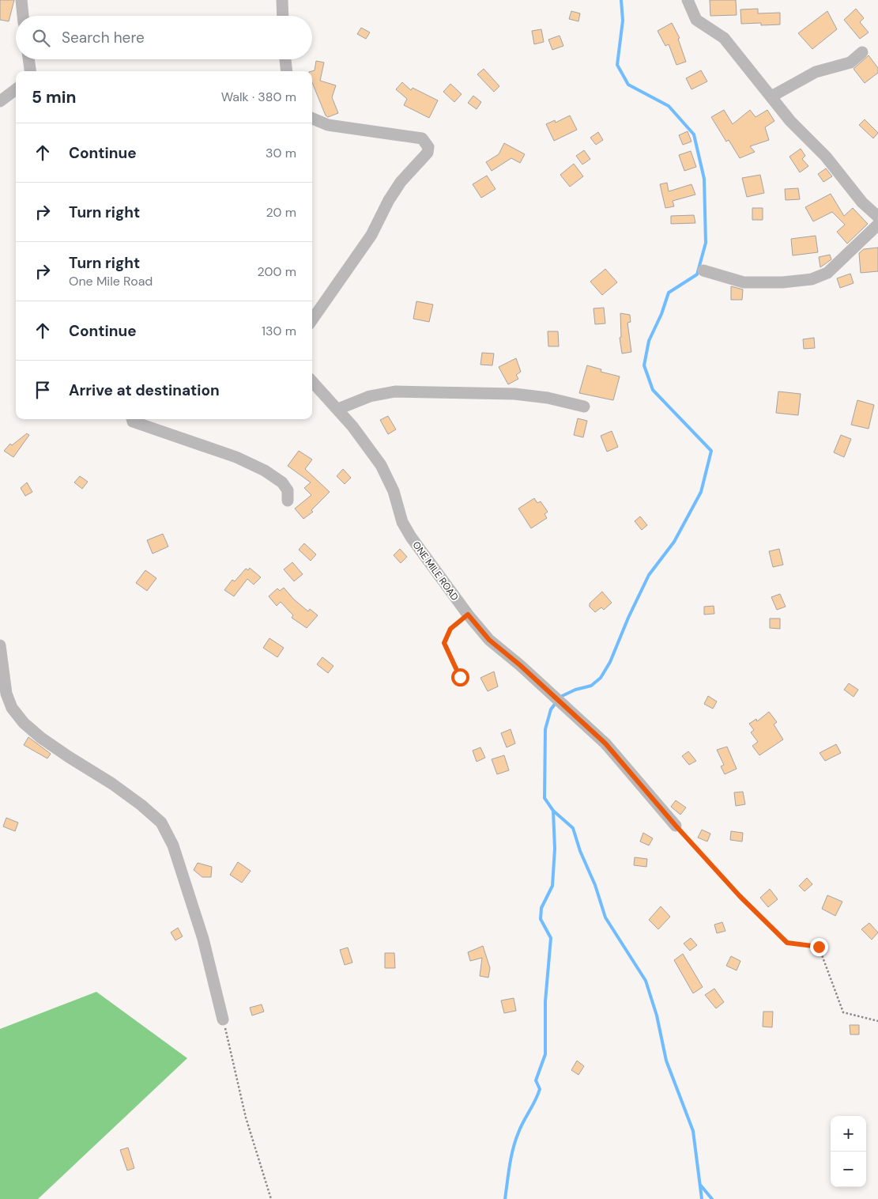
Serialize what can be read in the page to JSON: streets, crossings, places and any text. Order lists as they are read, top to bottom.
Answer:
{
  "streets": {
    "street": ["ONE MILE ROAD"]
  },
  "page": {
    "search": "Search here",
    "heading": ["5 min", "Walk · 380 m"],
    "list": [
      ["Continue", "30 m"],
      ["Turn right", "20 m"],
      ["Turn right", "One Mile Road", "200 m"],
      ["Continue", "130 m"],
      "Arrive at destination"
    ],
    "map_buttons": ["+", "−"]
  }
}
